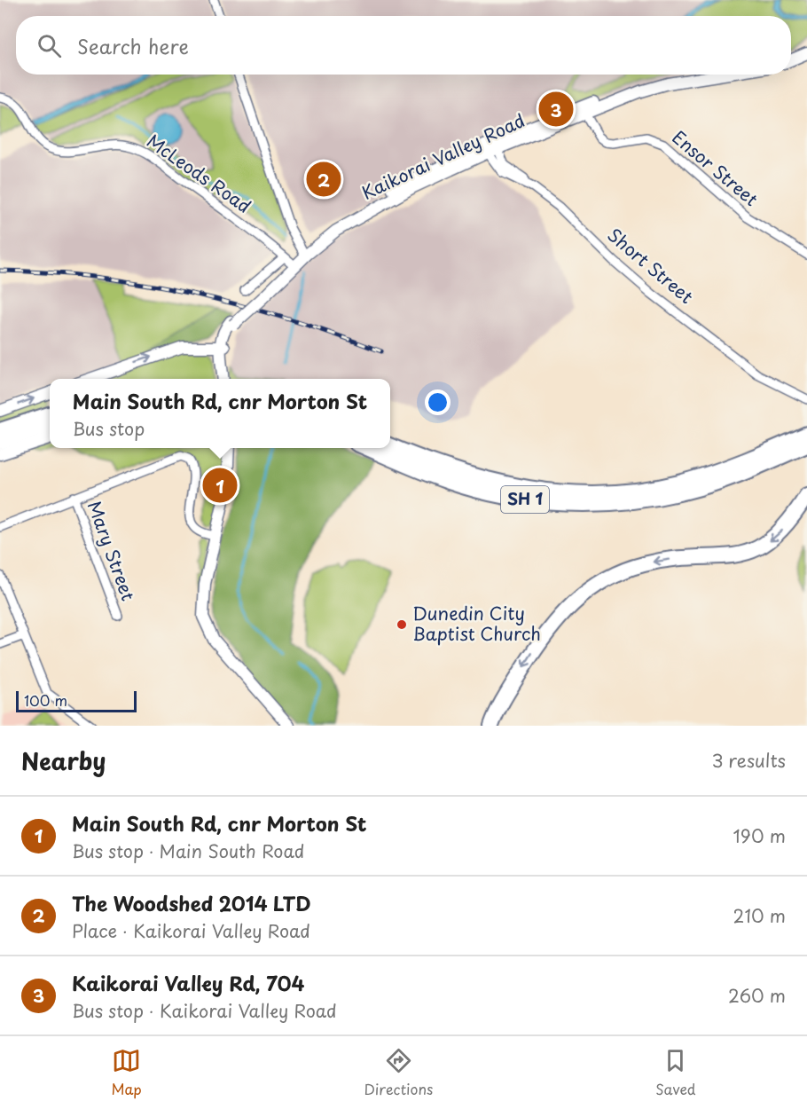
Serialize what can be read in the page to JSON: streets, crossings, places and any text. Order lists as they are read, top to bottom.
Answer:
{
  "streets": {
    "highway": ["SH 1"],
    "main road": ["Kaikorai Valley Road"],
    "street": [
      "Ensor Street",
      "McLeods Road",
      "Short Street",
      "Mary Street"
    ]
  },
  "crossings": [
    ["Kaikorai Valley Road", "Ensor Street"],
    ["Kaikorai Valley Road", "McLeods Road"],
    ["Kaikorai Valley Road", "Short Street"]
  ],
  "places": ["Dunedin City Baptist Church"],
  "scale_bar": "100 m",
  "page": {
    "search": "Search here",
    "pins": ["3", "2", "1"],
    "popup": ["Main South Rd, cnr Morton St", "Bus stop"],
    "scale": "100 m",
    "heading": ["Nearby", "3 results"],
    "list": [
      {
        "mark": "1",
        "name": "Main South Rd, cnr Morton St",
        "note": "Bus stop · Main South Road",
        "value": "190 m"
      },
      {
        "mark": "2",
        "name": "The Woodshed 2014 LTD",
        "note": "Place · Kaikorai Valley Road",
        "value": "210 m"
      },
      {
        "mark": "3",
        "name": "Kaikorai Valley Rd, 704",
        "note": "Bus stop · Kaikorai Valley Road",
        "value": "260 m"
      }
    ],
    "nav": ["Map", "Directions", "Saved"]
  }
}
